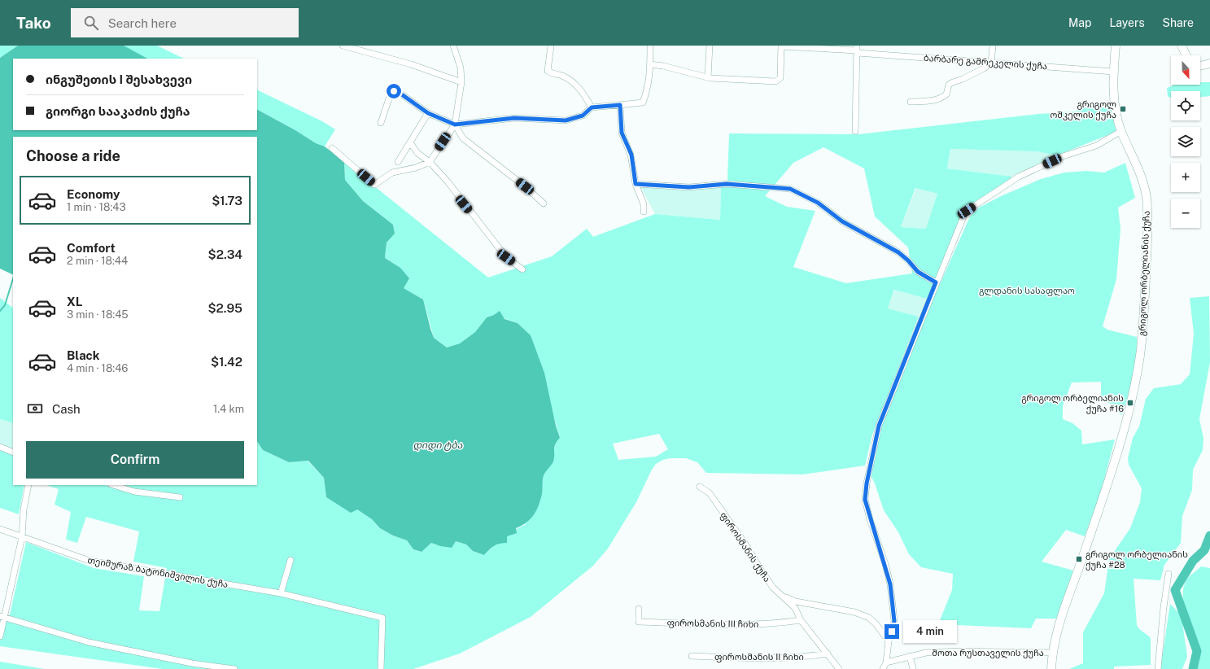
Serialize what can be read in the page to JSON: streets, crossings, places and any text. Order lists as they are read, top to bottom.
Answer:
{
  "streets": {
    "main road": ["გრიგოლ ორბელიანის ქუჩა"],
    "street": [
      "ბარბარე გამრეკელის ქუჩა",
      "ფიროსმანის ქუჩა",
      "თეიმურაზ ბატონიშვილის ქუჩა",
      "ფიროსმანის III ჩიხი",
      "შოთა რუსთაველის ქუჩა",
      "ფიროსმანის II ჩიხი"
    ]
  },
  "crossings": [
    ["ბარბარე გამრეკელის ქუჩა", "გრიგოლ ორბელიანის ქუჩა"],
    ["გრიგოლ ორბელიანის ქუჩა", "შოთა რუსთაველის ქუჩა"],
    ["ფიროსმანის ქუჩა", "ფიროსმანის III ჩიხი"],
    ["ფიროსმანის ქუჩა", "ფიროსმანის II ჩიხი"]
  ],
  "water": ["დიდი ტბა"],
  "parks": ["გლდანის სასაფლაო"],
  "places": {
    "transit": ["გრიგოლ ოშკელის ქუჩა", "გრიგოლ ორბელიანის ქუჩა #16", "გრიგოლ ორბელიანის ქუჩა #28"]
  },
  "north": "bottom",
  "page": {
    "header": "Tako",
    "search": "Search here",
    "nav": ["Map", "Layers", "Share"],
    "map_buttons": ["+", "−"],
    "banner": ["ინგუშეთის I შესახვევი", "გიორგი სააკაძის ქუჩა"],
    "heading": "Choose a ride",
    "list": [
      {
        "name": "Economy",
        "note": "1 min · 18:43",
        "value": "$1.73"
      },
      {
        "name": "Comfort",
        "note": "2 min · 18:44",
        "value": "$2.34"
      },
      {
        "name": "XL",
        "note": "3 min · 18:45",
        "value": "$2.95"
      },
      {
        "name": "Black",
        "note": "4 min · 18:46",
        "value": "$1.42"
      }
    ],
    "pay": ["Cash", "1.4 km"],
    "buttons": "Confirm",
    "bubble": "4 min"
  }
}
